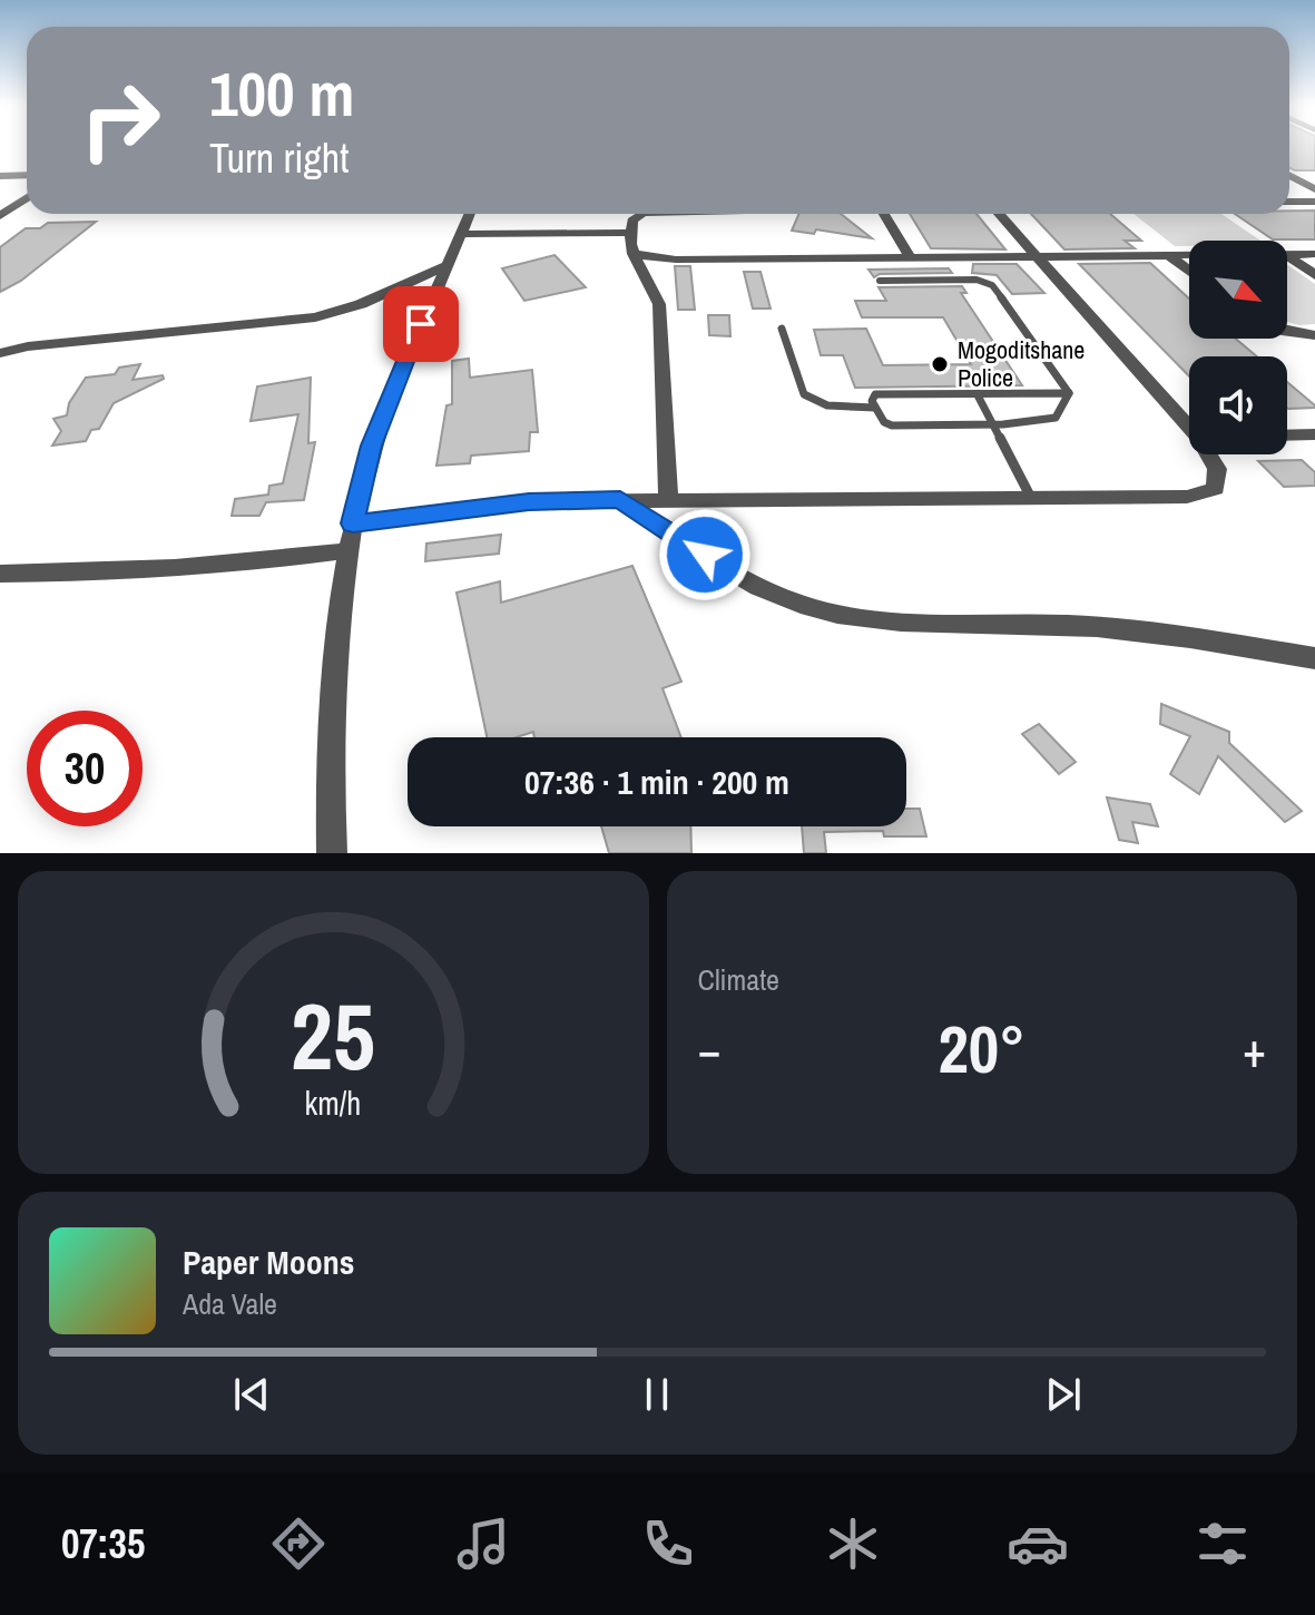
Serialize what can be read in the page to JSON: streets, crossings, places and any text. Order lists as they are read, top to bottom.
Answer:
{
  "places": ["Mogoditshane Police"],
  "north": "bottom right",
  "page": {
    "turn": ["100 m", "Turn right"],
    "limit": "30",
    "trip": "07:36 · 1 min · 200 m",
    "tile": "Climate",
    "heat": ["−", "20°", "+"],
    "song": ["Paper Moons", "Ada Vale"],
    "tabs": "07:35",
    "gauge": ["25", "km/h"]
  }
}
